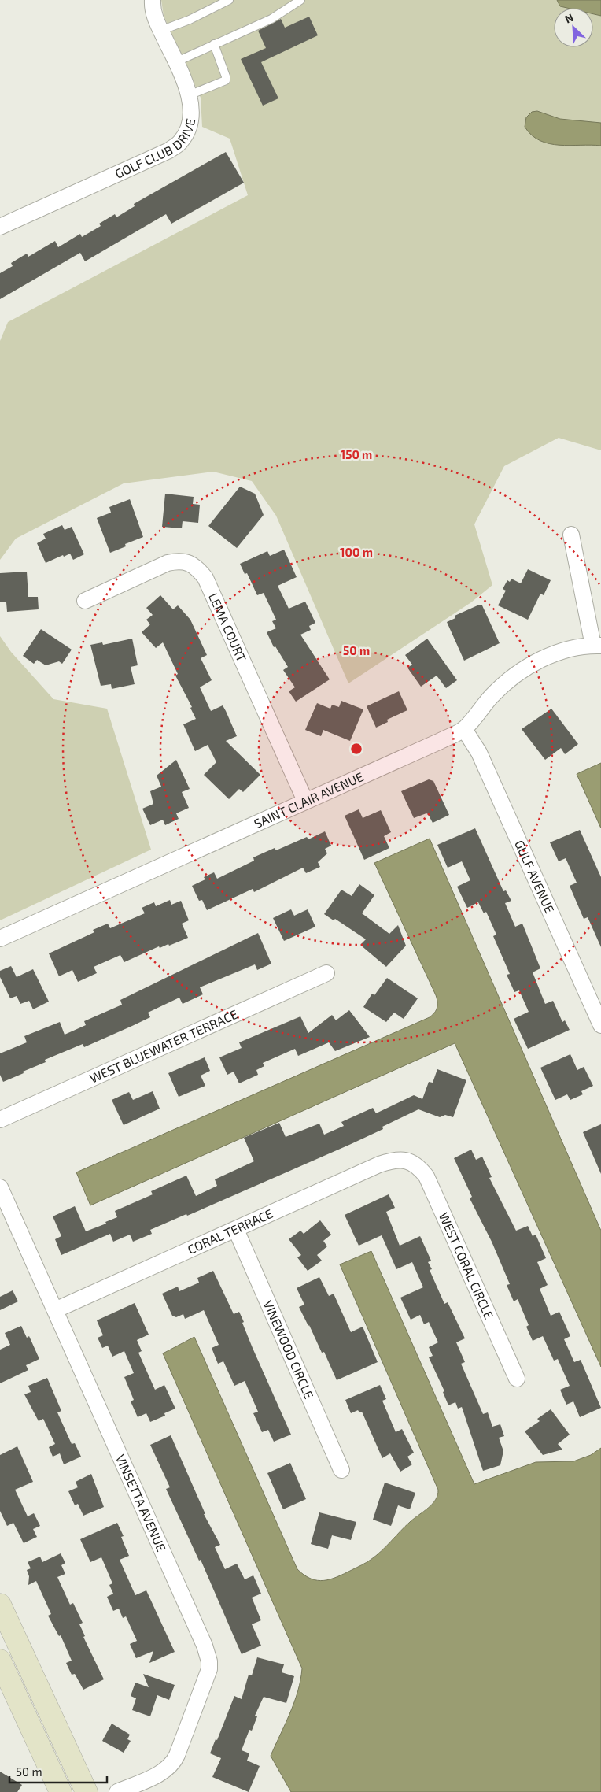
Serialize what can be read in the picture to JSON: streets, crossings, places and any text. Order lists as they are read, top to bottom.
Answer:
{
  "streets": {
    "street": [
      "GOLF CLUB DRIVE",
      "LEMA COURT",
      "SAINT CLAIR AVENUE",
      "GULF AVENUE",
      "WEST BLUEWATER TERRACE",
      "CORAL TERRACE",
      "WEST CORAL CIRCLE",
      "VINEWOOD CIRCLE",
      "VINSETTA AVENUE"
    ]
  },
  "crossings": [
    ["LEMA COURT", "SAINT CLAIR AVENUE"],
    ["SAINT CLAIR AVENUE", "GULF AVENUE"],
    ["CORAL TERRACE", "WEST CORAL CIRCLE"],
    ["CORAL TERRACE", "VINEWOOD CIRCLE"],
    ["CORAL TERRACE", "VINSETTA AVENUE"]
  ],
  "scale_bar": "50 m",
  "north": "top left",
  "rings": ["150 m", "100 m", "50 m"]
}
